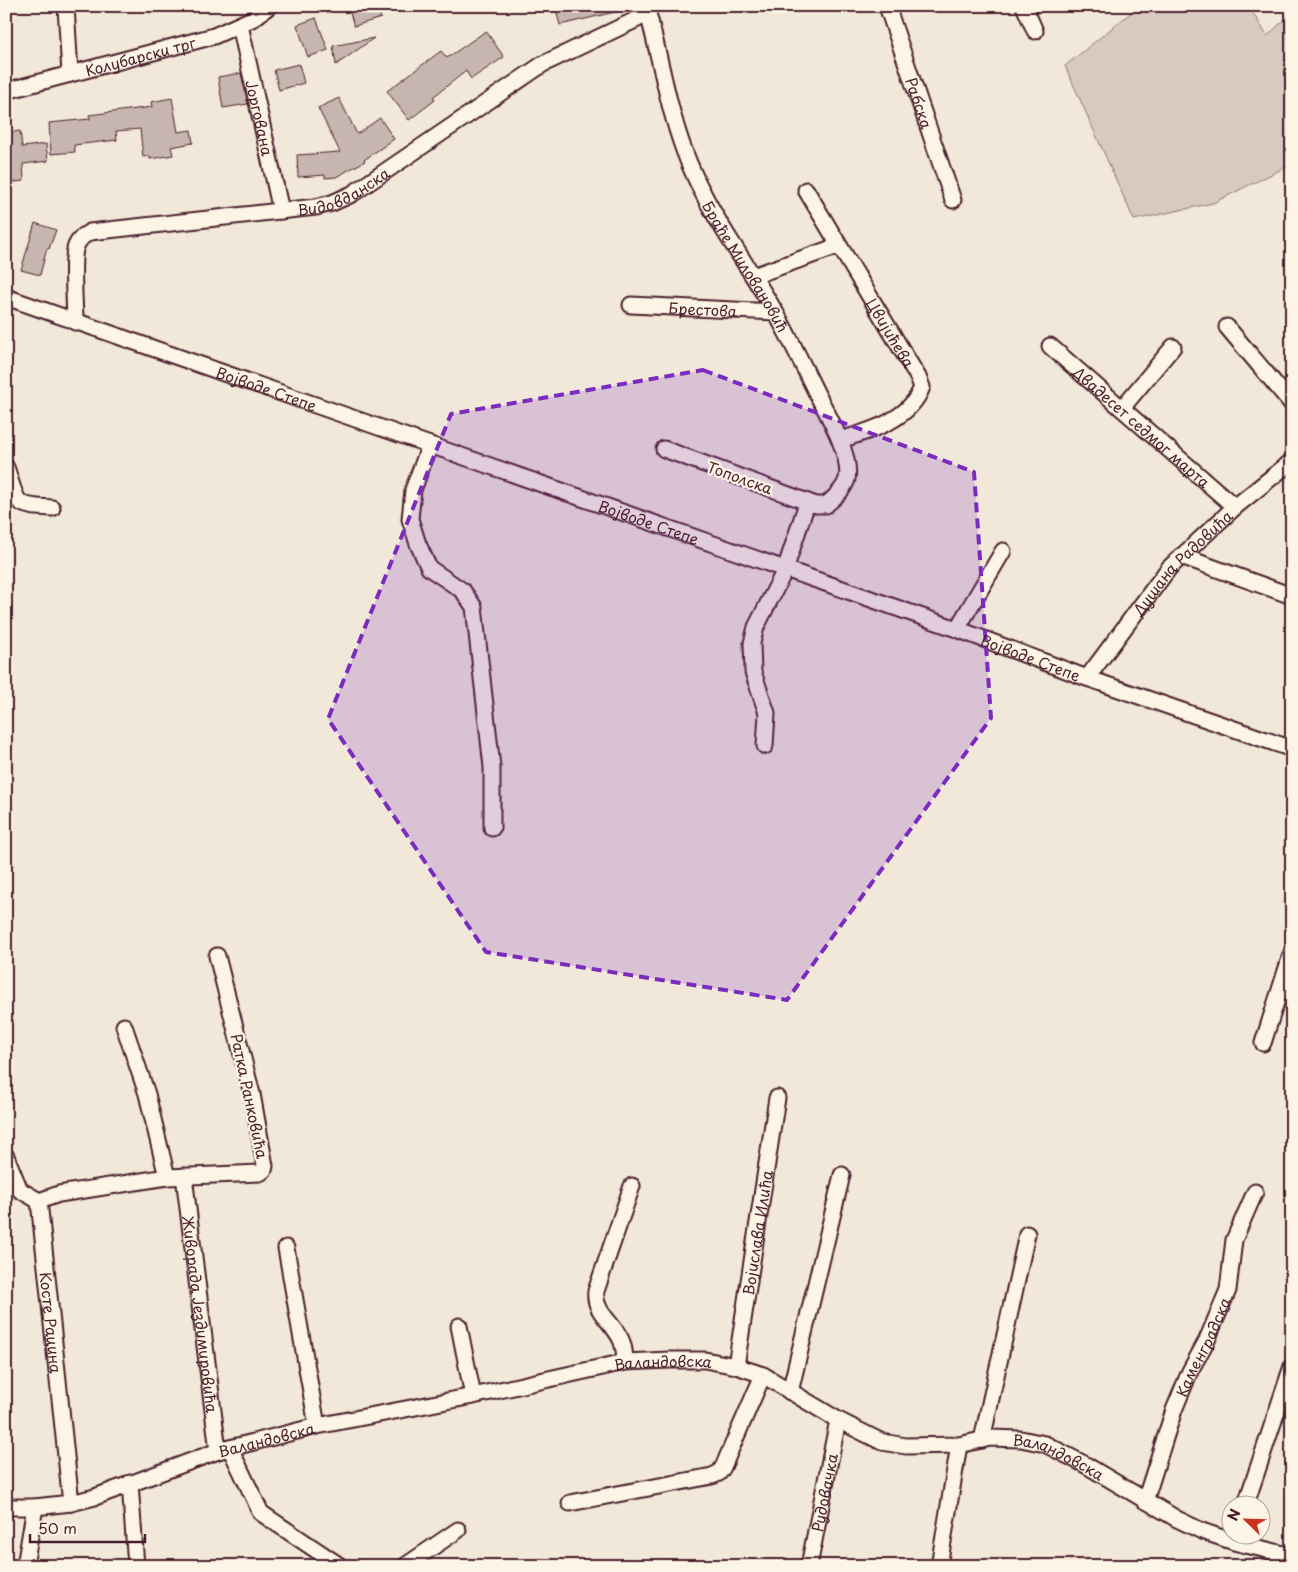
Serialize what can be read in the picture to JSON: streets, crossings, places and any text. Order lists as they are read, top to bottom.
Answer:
{
  "streets": {
    "street": [
      "Колубарски трг",
      "Рабска",
      "Јоргована",
      "Видовданска",
      "Браће Миловановић",
      "Брестова",
      "Цвијићева",
      "Војводе Степе",
      "Двадесет седмог марта",
      "Тополска",
      "Душана Радовића",
      "Ратка Ранковића",
      "Војислава Илића",
      "Живорада Јездимировића",
      "Косте Рацина",
      "Каменградска",
      "Валандовска",
      "Рудовачка"
    ]
  },
  "crossings": [
    ["Колубарски трг", "Јоргована"],
    ["Јоргована", "Видовданска"],
    ["Видовданска", "Браће Миловановић"],
    ["Видовданска", "Војводе Степе"],
    ["Браће Миловановић", "Брестова"],
    ["Браће Миловановић", "Цвијићева"],
    ["Браће Миловановић", "Тополска"],
    ["Војводе Степе", "Душана Радовића"],
    ["Двадесет седмог марта", "Душана Радовића"],
    ["Ратка Ранковића", "Живорада Јездимировића"],
    ["Ратка Ранковића", "Косте Рацина"],
    ["Војислава Илића", "Валандовска"],
    ["Живорада Јездимировића", "Валандовска"],
    ["Косте Рацина", "Валандовска"],
    ["Каменградска", "Валандовска"],
    ["Валандовска", "Рудовачка"]
  ],
  "scale_bar": "50 m",
  "north": "top left"
}
